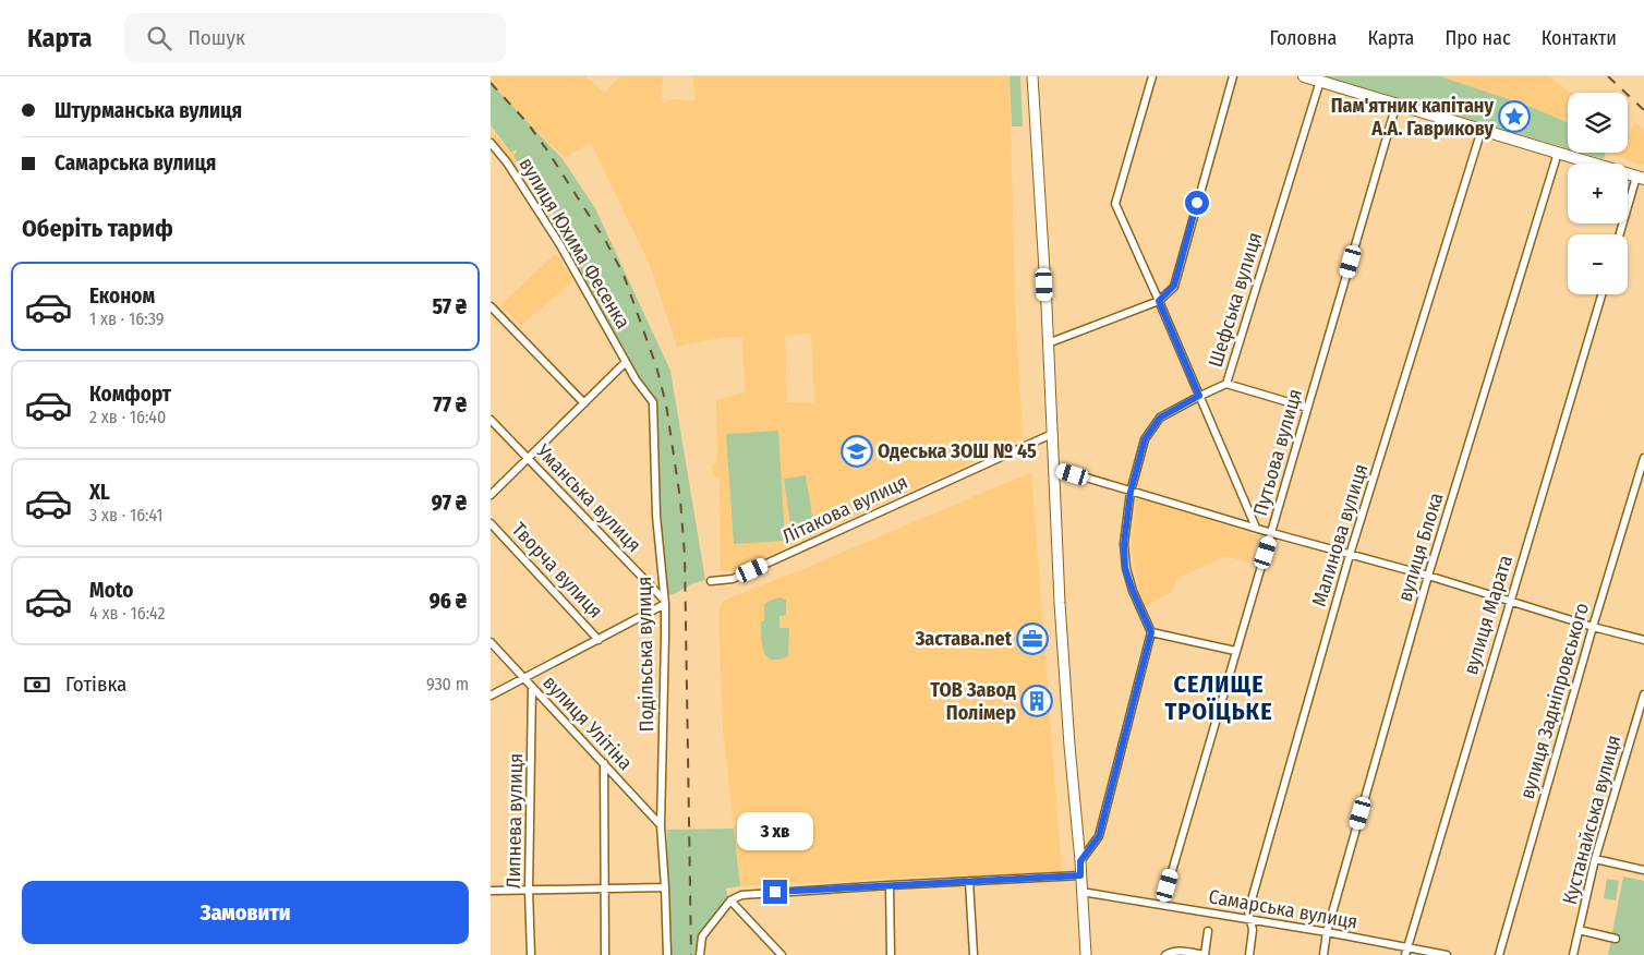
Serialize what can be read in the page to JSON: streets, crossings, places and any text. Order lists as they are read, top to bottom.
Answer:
{
  "streets": {
    "street": [
      "вулиця Юхима Фесенка",
      "Шефська вулиця",
      "Путьова вулиця",
      "Уманська вулиця",
      "Літакова вулиця",
      "Малинова вулиця",
      "вулиця Блока",
      "Творча вулиця",
      "вулиця Марата",
      "Подільська вулиця",
      "вулиця Задніпровського",
      "вулиця Улітіна",
      "Кустанайська вулиця",
      "Липнева вулиця",
      "Самарська вулиця"
    ]
  },
  "crossings": [
    ["вулиця Юхима Фесенка", "Подільська вулиця"],
    ["Путьова вулиця", "Самарська вулиця"],
    ["Уманська вулиця", "Подільська вулиця"],
    ["Малинова вулиця", "Самарська вулиця"],
    ["вулиця Блока", "Самарська вулиця"],
    ["вулиця Марата", "Самарська вулиця"],
    ["Подільська вулиця", "вулиця Улітіна"],
    ["вулиця Улітіна", "Липнева вулиця"]
  ],
  "districts": ["СЕЛИЩЕ ТРОЇЦЬКЕ"],
  "places": {
    "place": ["Пам'ятник капітану А.А. Гаврикову"],
    "school or university": ["Одеська ЗОШ № 45"],
    "office": ["Застава.net"],
    "building": ["ТОВ Завод Полімер"]
  },
  "page": {
    "header": "Карта",
    "search": "Пошук",
    "nav": [
      "Головна",
      "Карта",
      "Про нас",
      "Контакти"
    ],
    "banner": ["Штурманська вулиця", "Самарська вулиця"],
    "map_buttons": ["+", "−"],
    "heading": "Оберіть тариф",
    "list": [
      {
        "name": "Економ",
        "note": "1 хв · 16:39",
        "value": "57 ₴"
      },
      {
        "name": "Комфорт",
        "note": "2 хв · 16:40",
        "value": "77 ₴"
      },
      {
        "name": "XL",
        "note": "3 хв · 16:41",
        "value": "97 ₴"
      },
      {
        "name": "Moto",
        "note": "4 хв · 16:42",
        "value": "96 ₴"
      }
    ],
    "pay": ["Готівка", "930 m"],
    "bubble": "3 хв",
    "buttons": "Замовити"
  }
}
